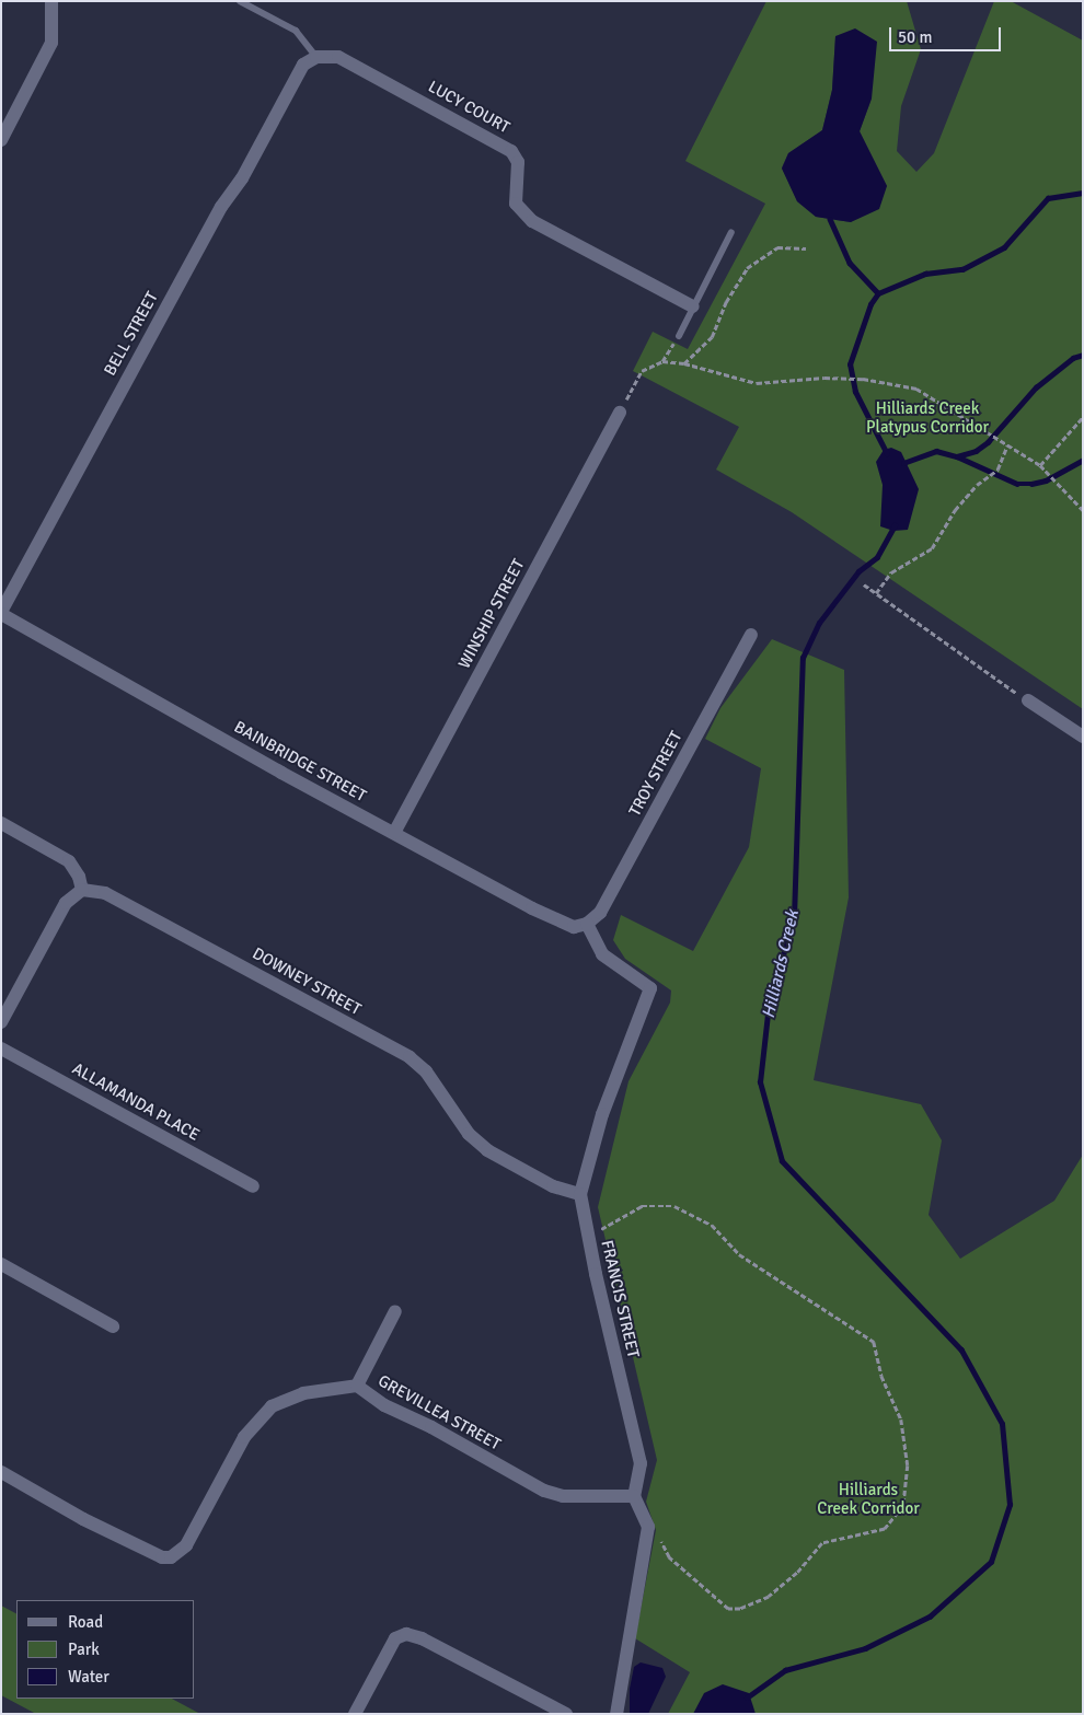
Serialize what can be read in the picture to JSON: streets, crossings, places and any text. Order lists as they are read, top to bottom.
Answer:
{
  "streets": {
    "street": [
      "LUCY COURT",
      "BELL STREET",
      "WINSHIP STREET",
      "BAINBRIDGE STREET",
      "TROY STREET",
      "DOWNEY STREET",
      "ALLAMANDA PLACE",
      "FRANCIS STREET",
      "GREVILLEA STREET"
    ]
  },
  "crossings": [
    ["LUCY COURT", "BELL STREET"],
    ["BELL STREET", "BAINBRIDGE STREET"],
    ["WINSHIP STREET", "BAINBRIDGE STREET"],
    ["BAINBRIDGE STREET", "TROY STREET"],
    ["BAINBRIDGE STREET", "FRANCIS STREET"],
    ["TROY STREET", "FRANCIS STREET"],
    ["DOWNEY STREET", "FRANCIS STREET"],
    ["FRANCIS STREET", "GREVILLEA STREET"]
  ],
  "water": ["Hilliards Creek"],
  "parks": ["Hilliards Creek Platypus Corridor", "Hilliards Creek Corridor"],
  "legend": ["Road", "Park", "Water"],
  "scale_bar": "50 m"
}
